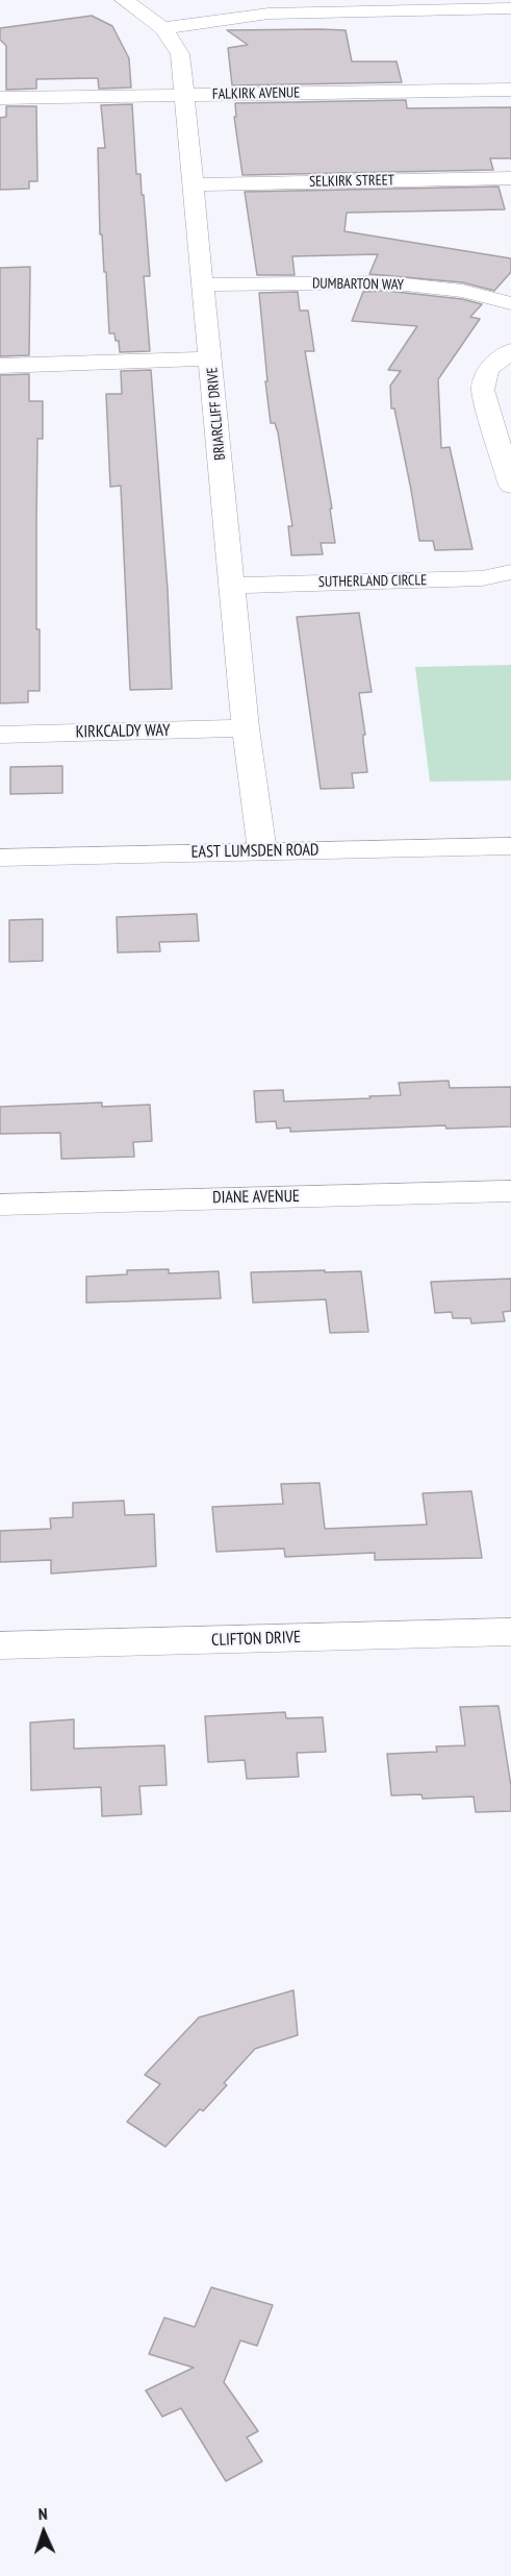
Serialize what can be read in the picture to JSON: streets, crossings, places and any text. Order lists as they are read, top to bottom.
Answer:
{
  "streets": {
    "street": [
      "FALKIRK AVENUE",
      "SELKIRK STREET",
      "DUMBARTON WAY",
      "BRIARCLIFF DRIVE",
      "SUTHERLAND CIRCLE",
      "KIRKCALDY WAY",
      "EAST LUMSDEN ROAD",
      "DIANE AVENUE",
      "CLIFTON DRIVE"
    ]
  },
  "crossings": [
    ["FALKIRK AVENUE", "BRIARCLIFF DRIVE"],
    ["SELKIRK STREET", "BRIARCLIFF DRIVE"],
    ["DUMBARTON WAY", "BRIARCLIFF DRIVE"],
    ["BRIARCLIFF DRIVE", "SUTHERLAND CIRCLE"],
    ["BRIARCLIFF DRIVE", "KIRKCALDY WAY"],
    ["BRIARCLIFF DRIVE", "EAST LUMSDEN ROAD"]
  ],
  "north": "top"
}
